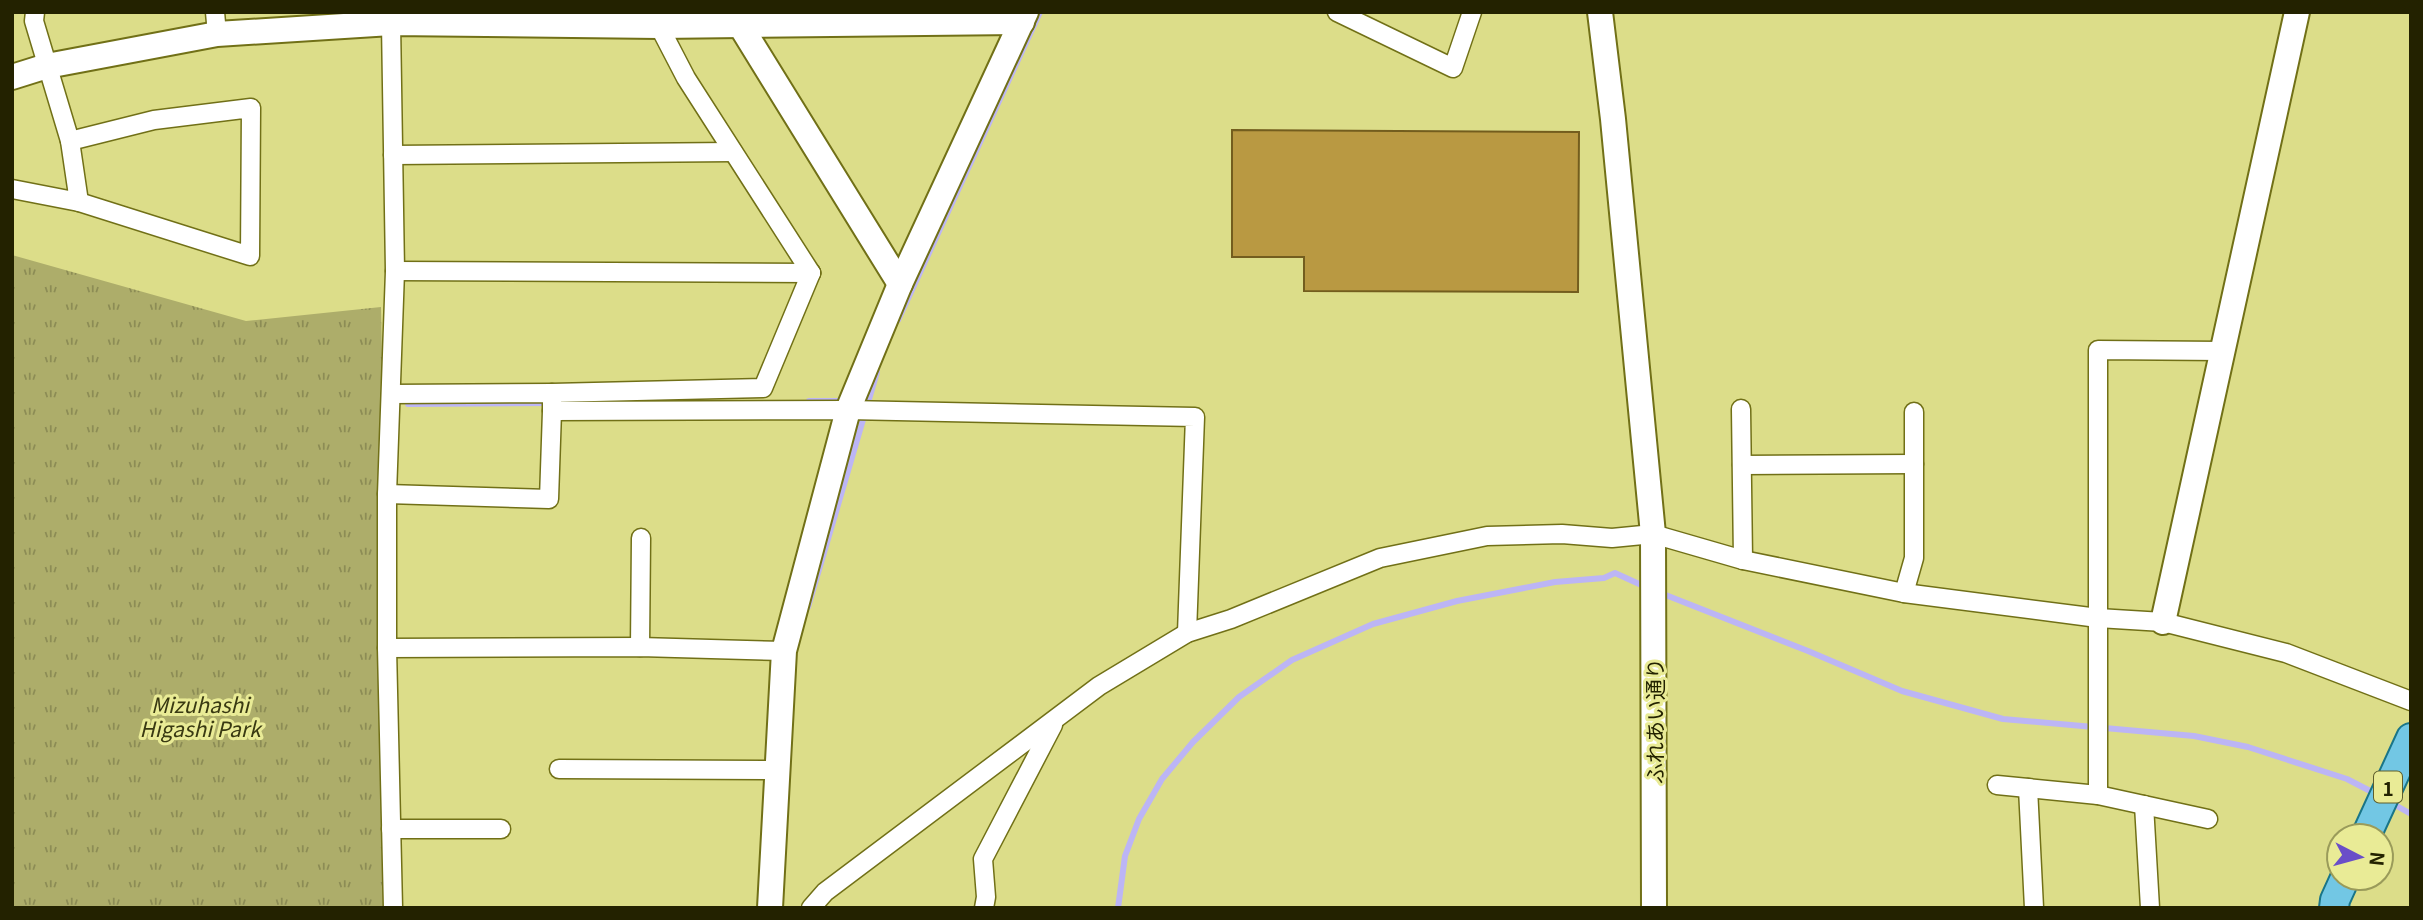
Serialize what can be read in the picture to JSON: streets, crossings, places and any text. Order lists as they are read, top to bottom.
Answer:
{
  "streets": {
    "main road": ["1"],
    "street": ["ふれあい通り"]
  },
  "parks": ["Mizuhashi Higashi Park"],
  "north": "right"
}
